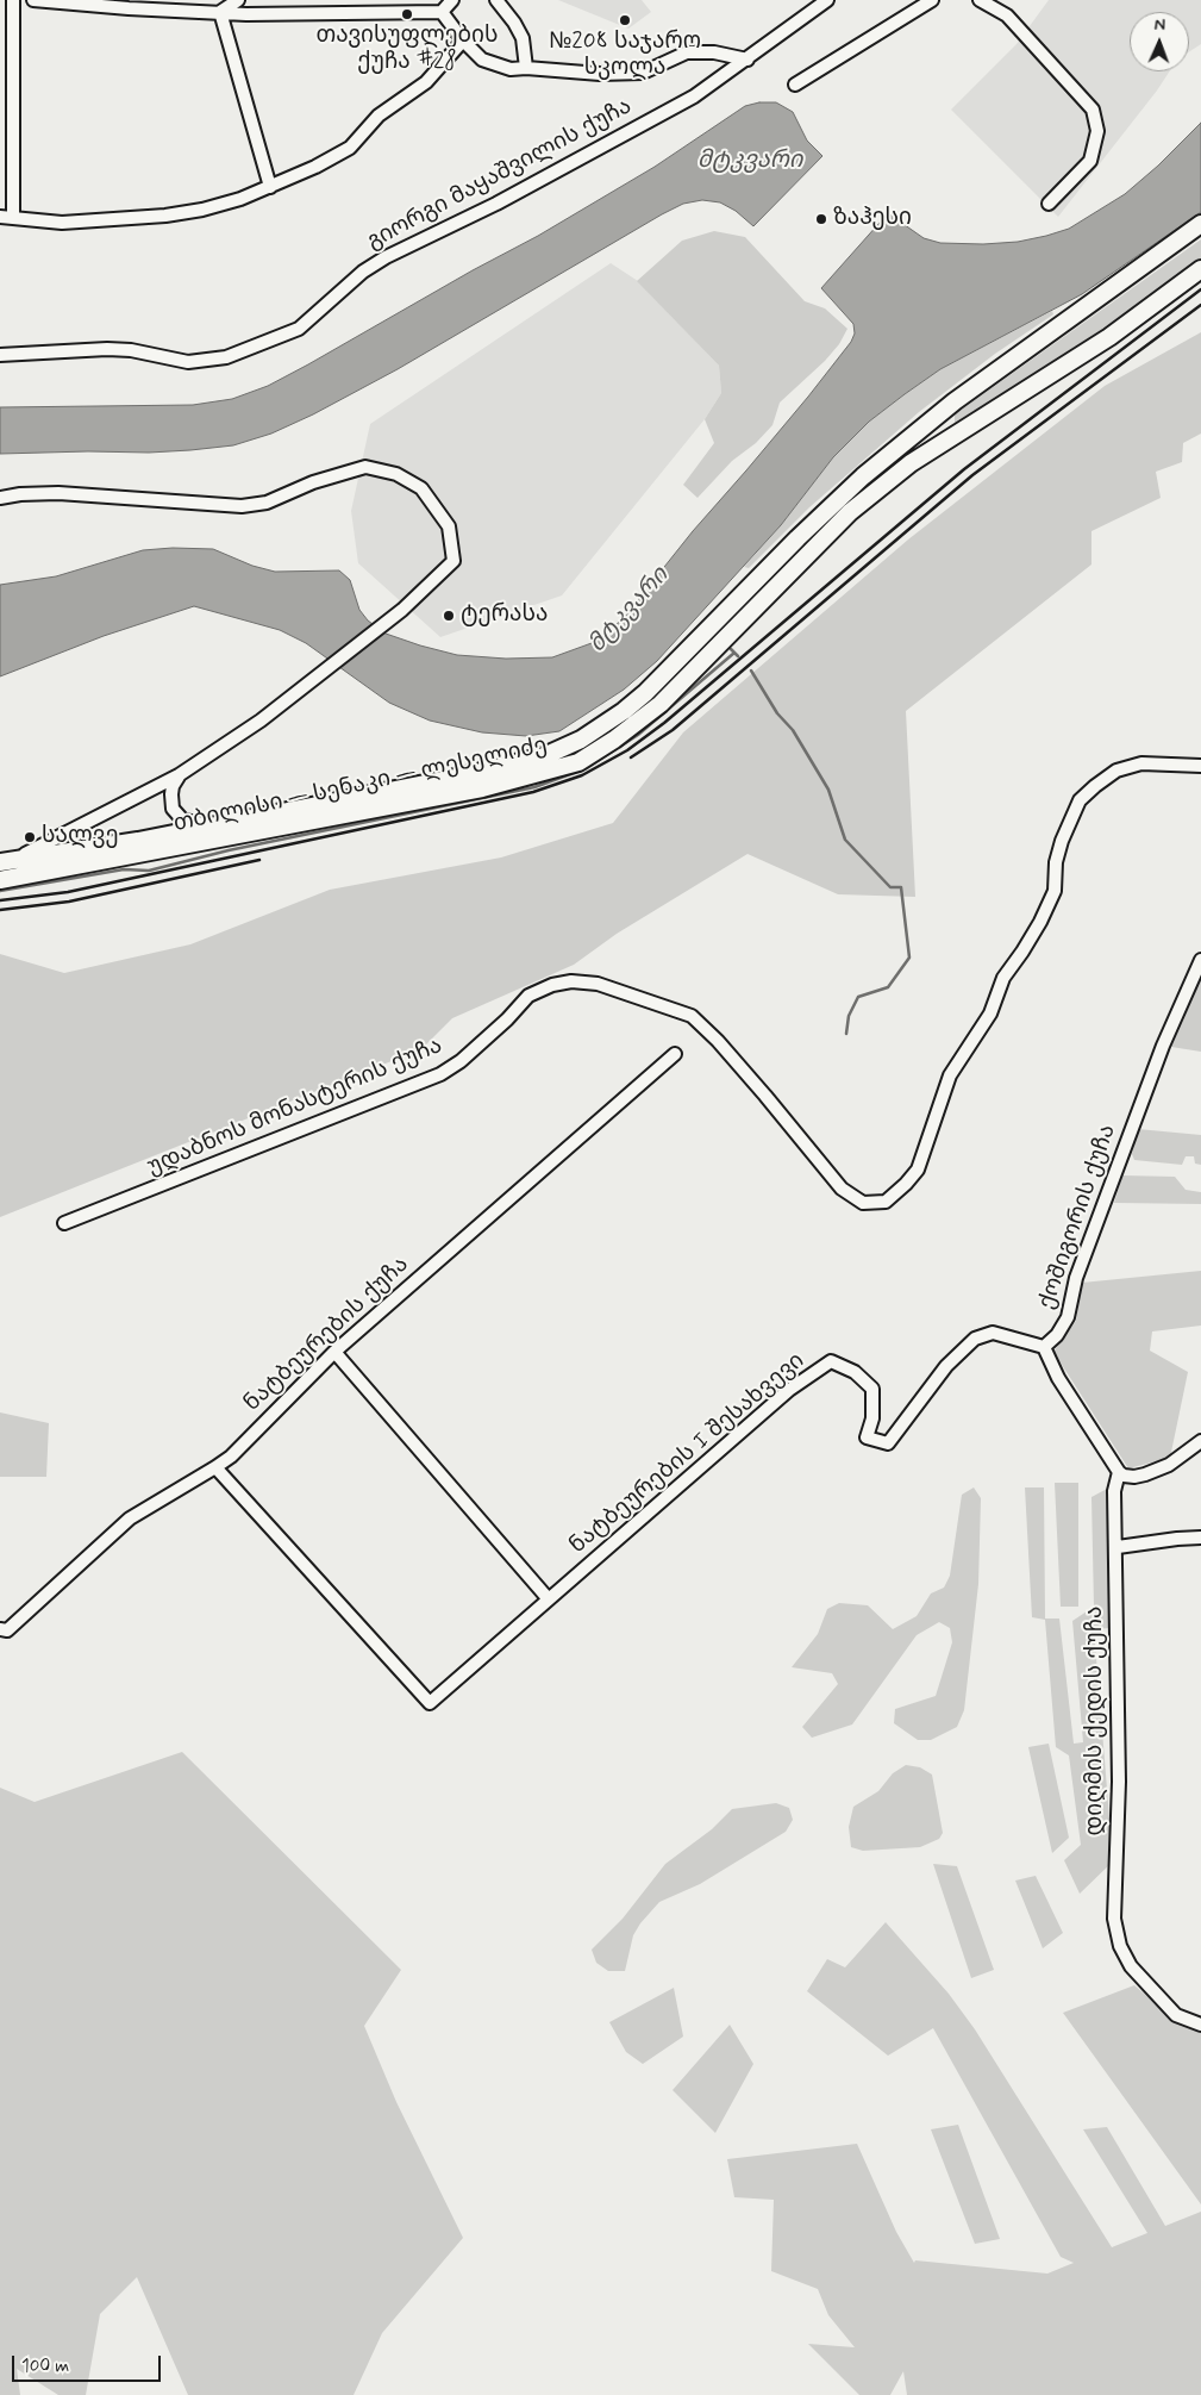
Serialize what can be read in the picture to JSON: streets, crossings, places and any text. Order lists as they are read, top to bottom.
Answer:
{
  "streets": {
    "highway": ["თბილისი — სენაკი — ლესელიძე"],
    "street": [
      "გიორგი მაყაშვილის ქუჩა",
      "უდაბნოს მონასტერის ქუჩა",
      "ქოშიგორის ქუჩა",
      "ნატბეურების ქუჩა",
      "ნატბეურების I შესახვევი",
      "დიღმის ქედის ქუჩა"
    ]
  },
  "crossings": [
    ["ქოშიგორის ქუჩა", "ნატბეურების I შესახვევი"],
    ["ნატბეურების ქუჩა", "ნატბეურების I შესახვევი"]
  ],
  "water": ["მტკვარი"],
  "places": [
    "თავისუფლების ქუჩა #28",
    "№208 საჯარო სკოლა",
    "ზაჰესი",
    "ტერასა",
    "სალვე"
  ],
  "scale_bar": "100 m",
  "north": "top"
}
